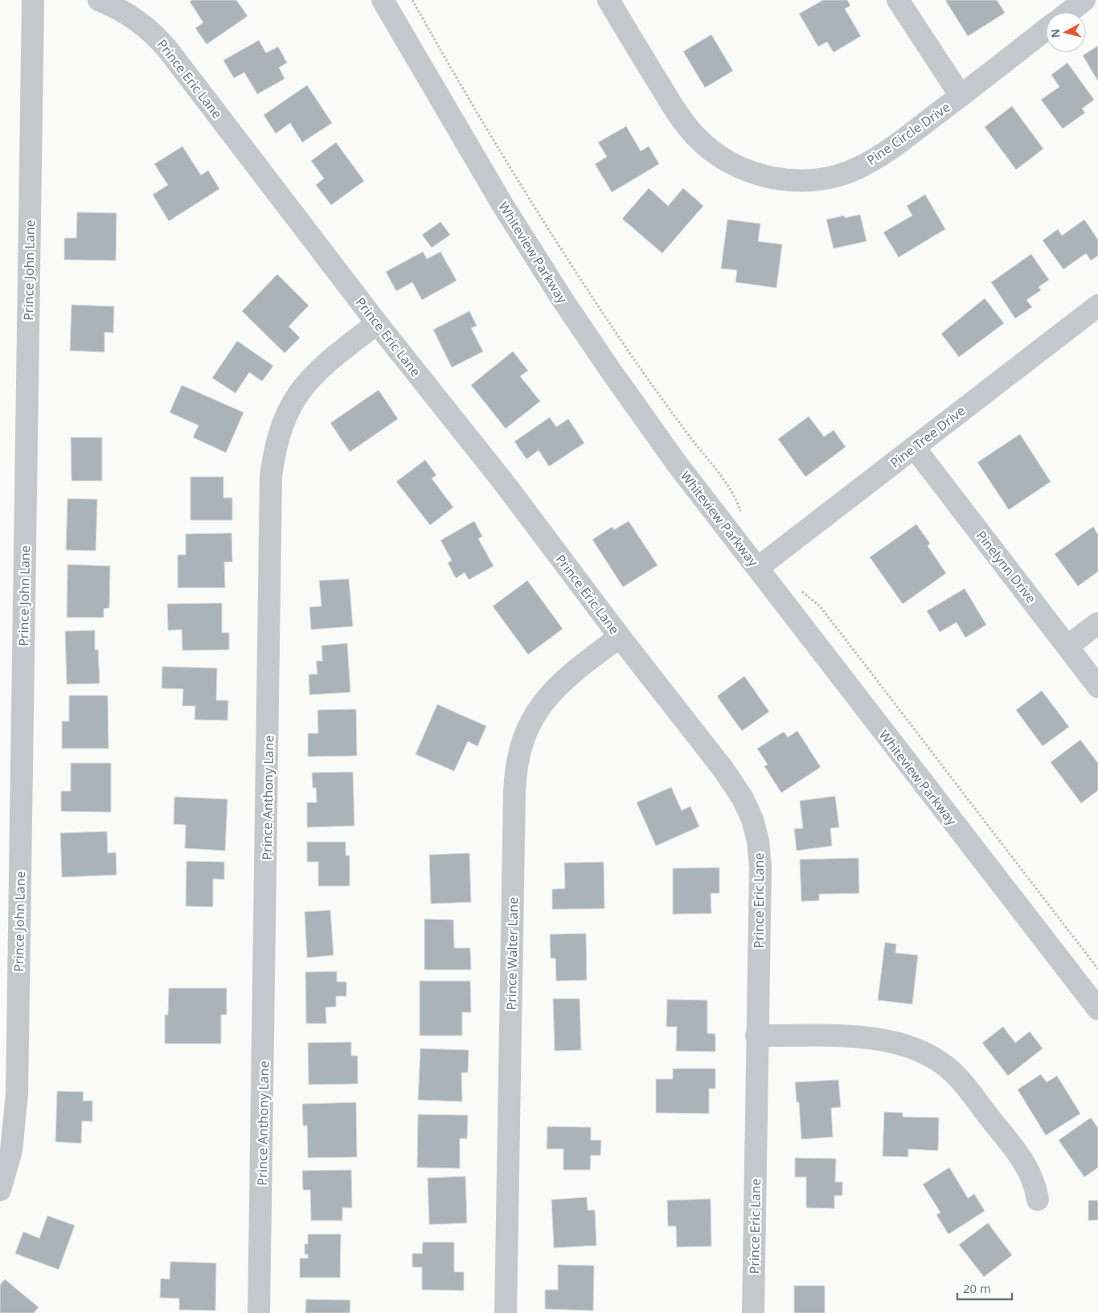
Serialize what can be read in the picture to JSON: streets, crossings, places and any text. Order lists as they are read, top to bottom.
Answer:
{
  "streets": {
    "street": [
      "Prince Eric Lane",
      "Pine Circle Drive",
      "Whiteview Parkway",
      "Prince John Lane",
      "Pine Tree Drive",
      "Pinelynn Drive",
      "Prince Anthony Lane",
      "Prince Walter Lane"
    ]
  },
  "crossings": [
    ["Prince Eric Lane", "Prince Anthony Lane"],
    ["Prince Eric Lane", "Prince Walter Lane"],
    ["Whiteview Parkway", "Pine Tree Drive"],
    ["Pine Tree Drive", "Pinelynn Drive"]
  ],
  "scale_bar": "20 m",
  "north": "left"
}
